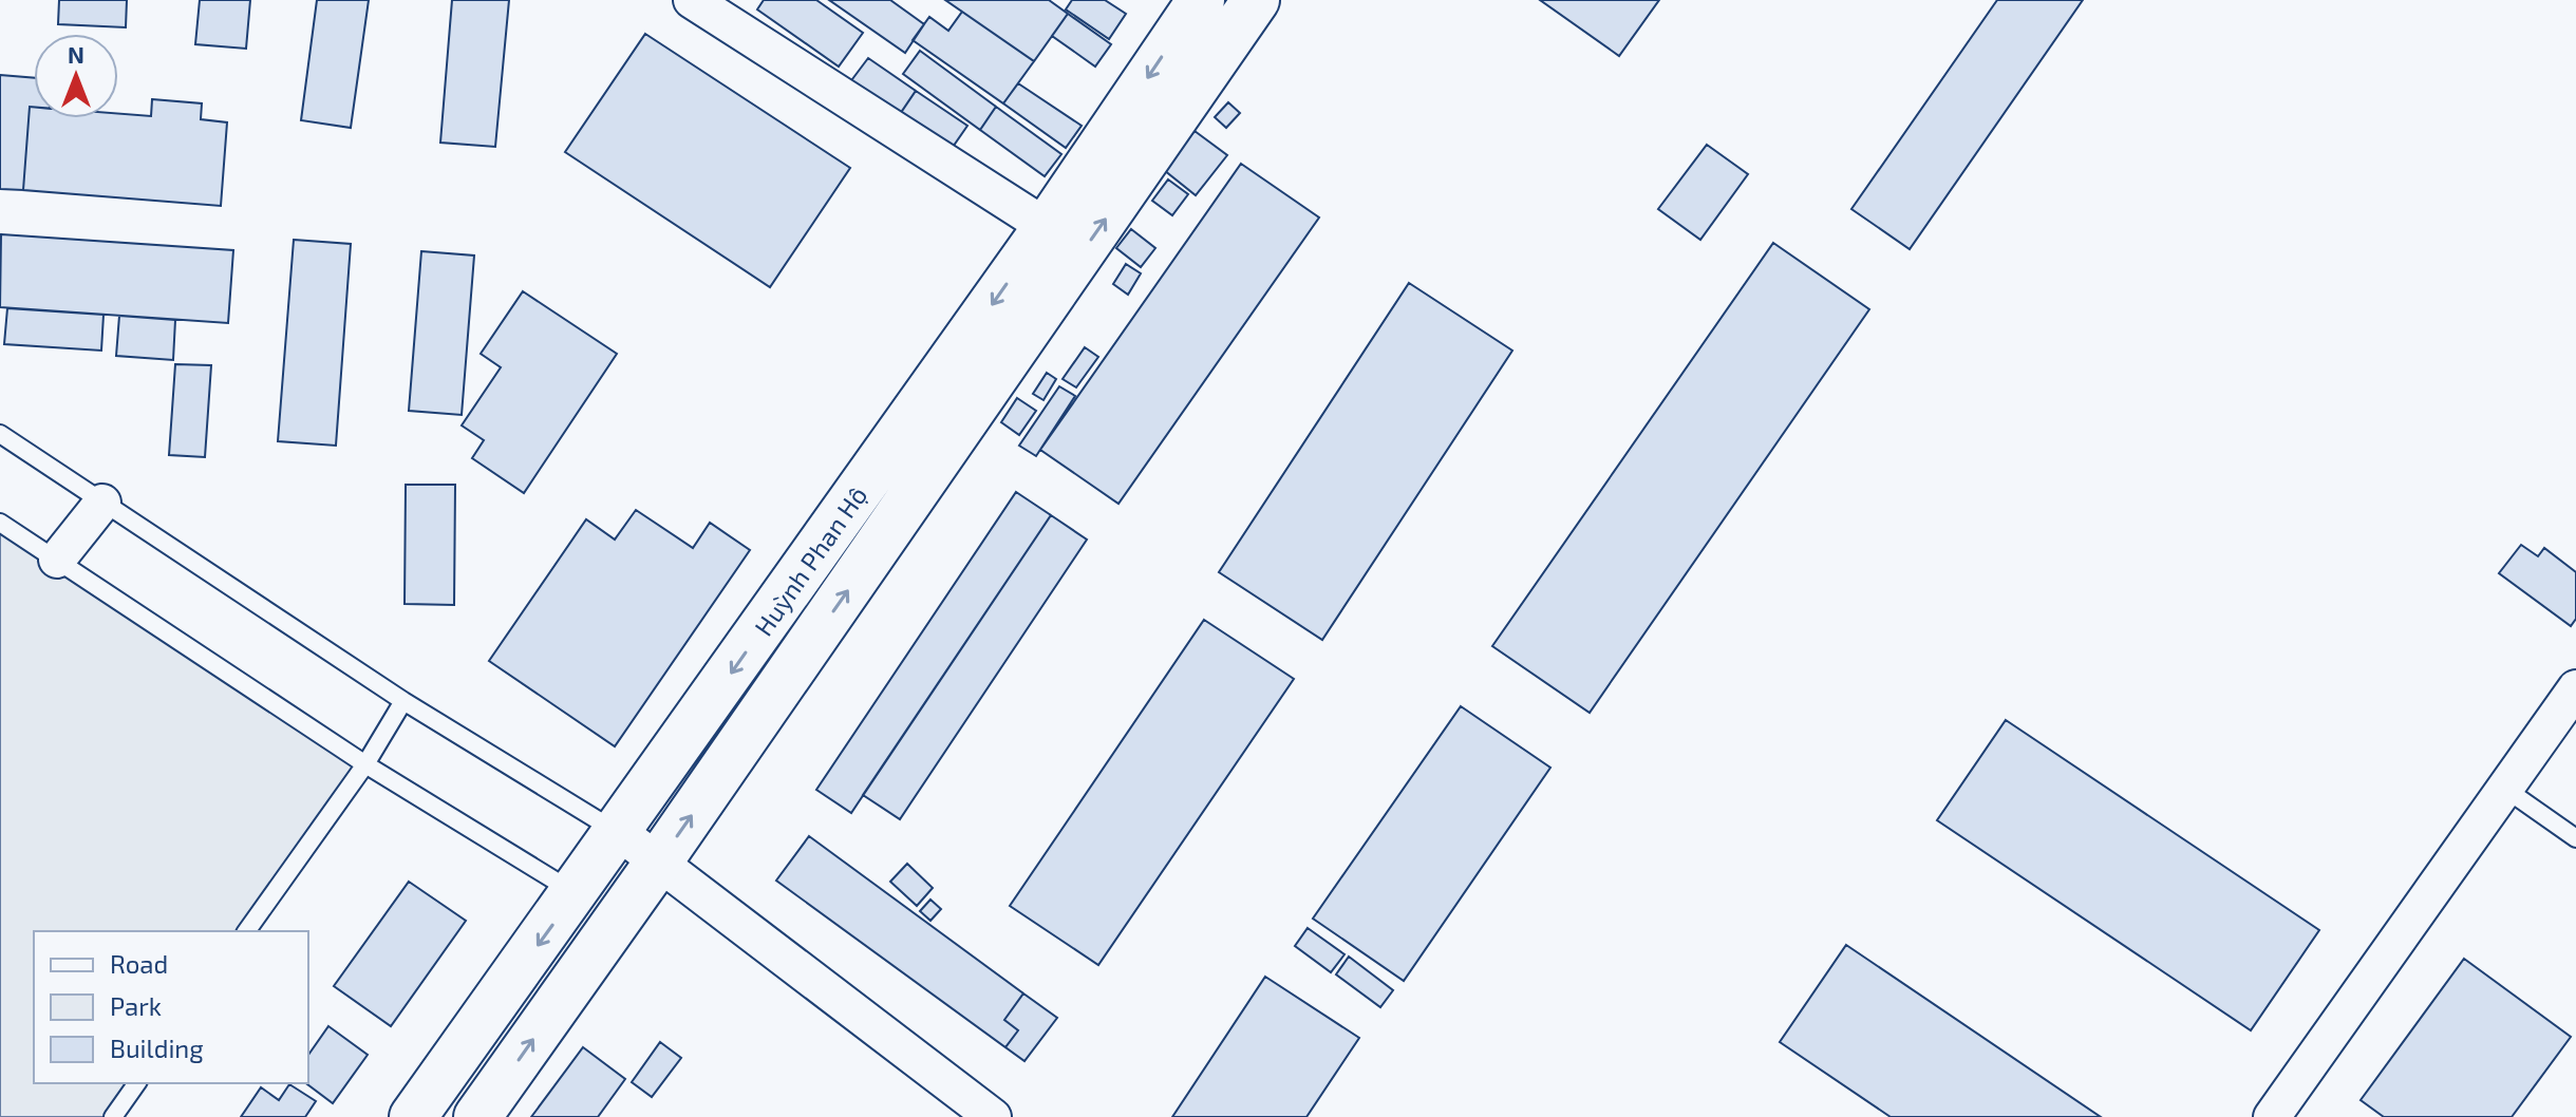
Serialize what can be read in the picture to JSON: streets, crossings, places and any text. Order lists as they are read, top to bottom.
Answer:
{
  "streets": {
    "street": ["Huỳnh Phan Hộ"]
  },
  "legend": ["Road", "Park", "Building"],
  "north": "top"
}
